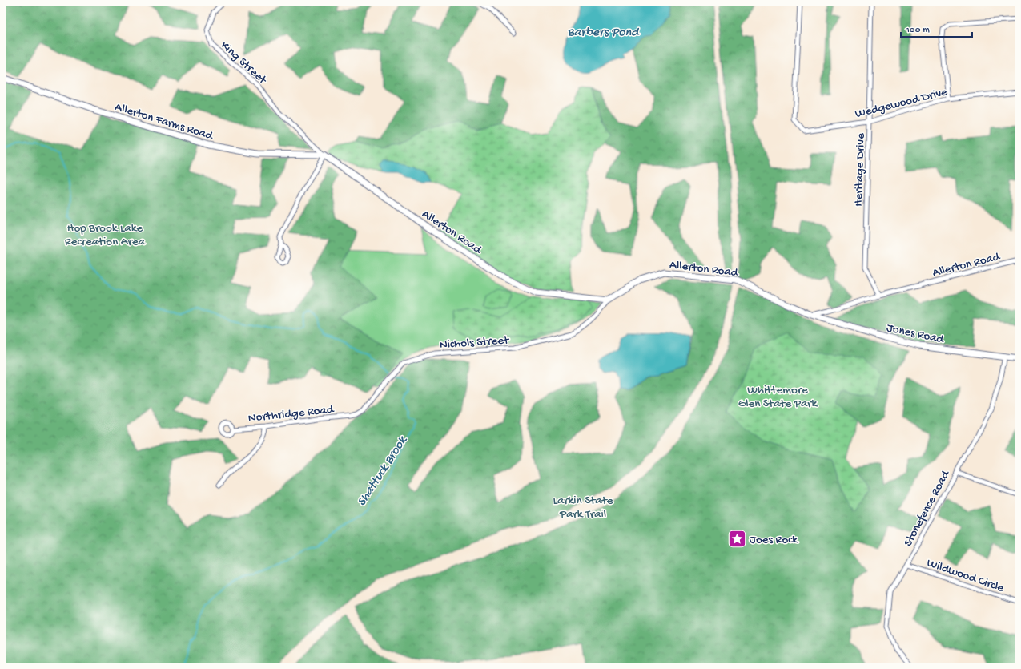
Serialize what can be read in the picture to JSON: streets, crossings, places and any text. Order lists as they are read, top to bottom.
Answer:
{
  "streets": {
    "street": [
      "King Street",
      "Wedgewood Drive",
      "Allerton Farms Road",
      "Heritage Drive",
      "Allerton Road",
      "Jones Road",
      "Nichols Street",
      "Northridge Road",
      "Stonefence Road",
      "Wildwood Circle"
    ]
  },
  "crossings": [
    ["King Street", "Allerton Farms Road"],
    ["King Street", "Allerton Road"],
    ["Wedgewood Drive", "Heritage Drive"],
    ["Allerton Farms Road", "Allerton Road"],
    ["Heritage Drive", "Allerton Road"],
    ["Allerton Road", "Jones Road"],
    ["Allerton Road", "Nichols Street"],
    ["Jones Road", "Stonefence Road"],
    ["Nichols Street", "Northridge Road"],
    ["Stonefence Road", "Wildwood Circle"]
  ],
  "water": ["Barbers Pond", "Shattuck Brook"],
  "parks": ["Hop Brook Lake Recreation Area", "Whittemore Glen State Park", "Larkin State Park Trail"],
  "places": {
    "place": ["Joes Rock"]
  },
  "scale_bar": "100 m"
}
